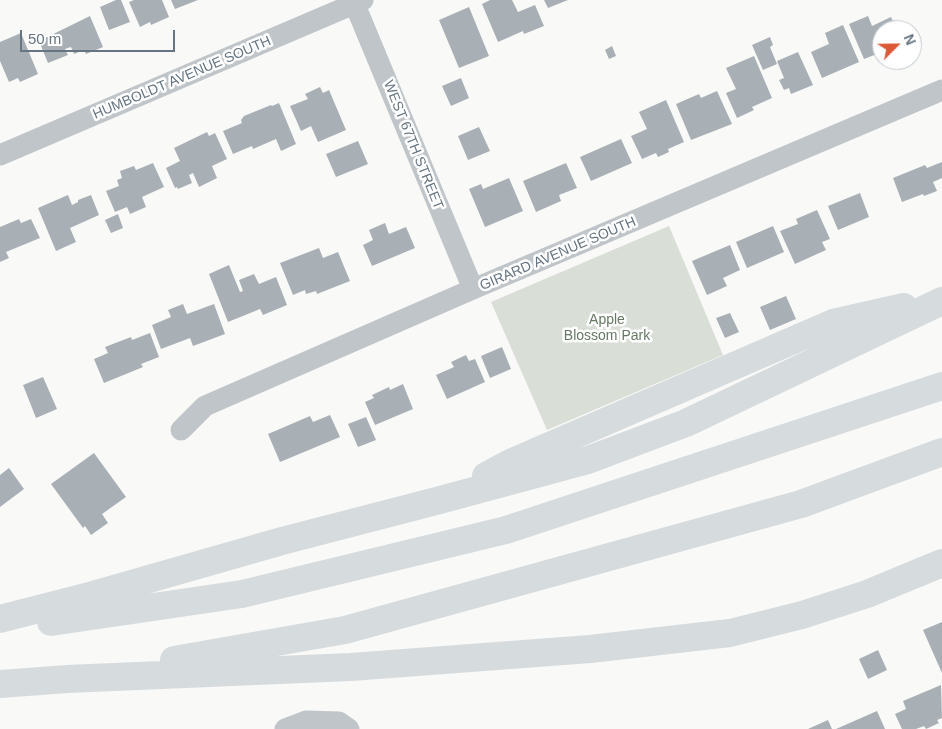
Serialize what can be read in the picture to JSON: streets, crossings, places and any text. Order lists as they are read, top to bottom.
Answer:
{
  "streets": {
    "street": ["HUMBOLDT AVENUE SOUTH", "WEST 67TH STREET", "GIRARD AVENUE SOUTH"]
  },
  "crossings": [
    ["HUMBOLDT AVENUE SOUTH", "WEST 67TH STREET"],
    ["WEST 67TH STREET", "GIRARD AVENUE SOUTH"]
  ],
  "parks": ["Apple Blossom Park"],
  "scale_bar": "50 m",
  "north": "top right"
}
